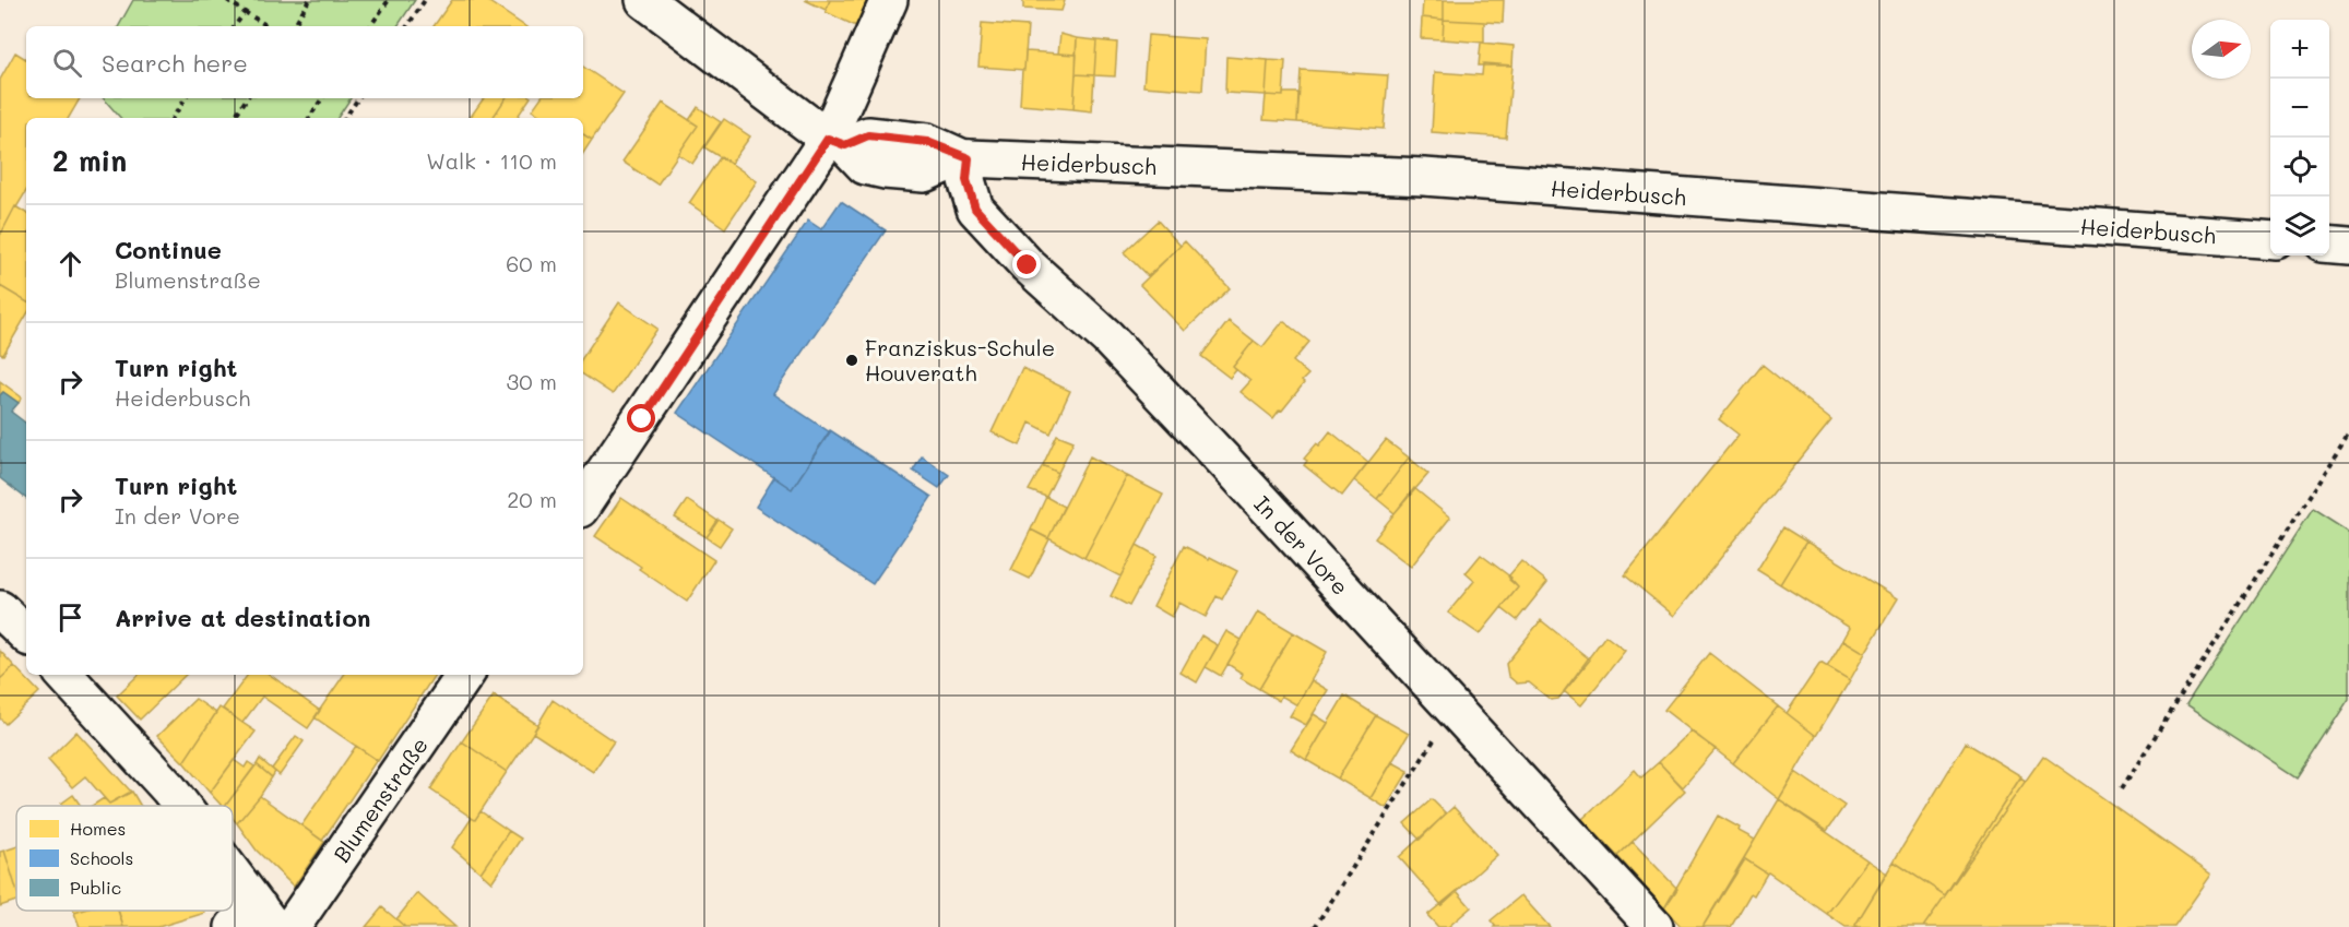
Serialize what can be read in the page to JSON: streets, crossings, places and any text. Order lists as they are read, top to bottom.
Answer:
{
  "streets": {
    "street": ["Heiderbusch", "In der Vore", "Blumenstraße"]
  },
  "crossings": [
    ["Heiderbusch", "In der Vore"]
  ],
  "places": ["Franziskus-Schule Houverath"],
  "legend": ["Homes", "Schools", "Public"],
  "north": "right",
  "page": {
    "map_buttons": ["+", "−"],
    "search": "Search here",
    "heading": ["2 min", "Walk · 110 m"],
    "list": [
      ["Continue", "Blumenstraße", "60 m"],
      ["Turn right", "Heiderbusch", "30 m"],
      ["Turn right", "In der Vore", "20 m"],
      "Arrive at destination"
    ]
  }
}
